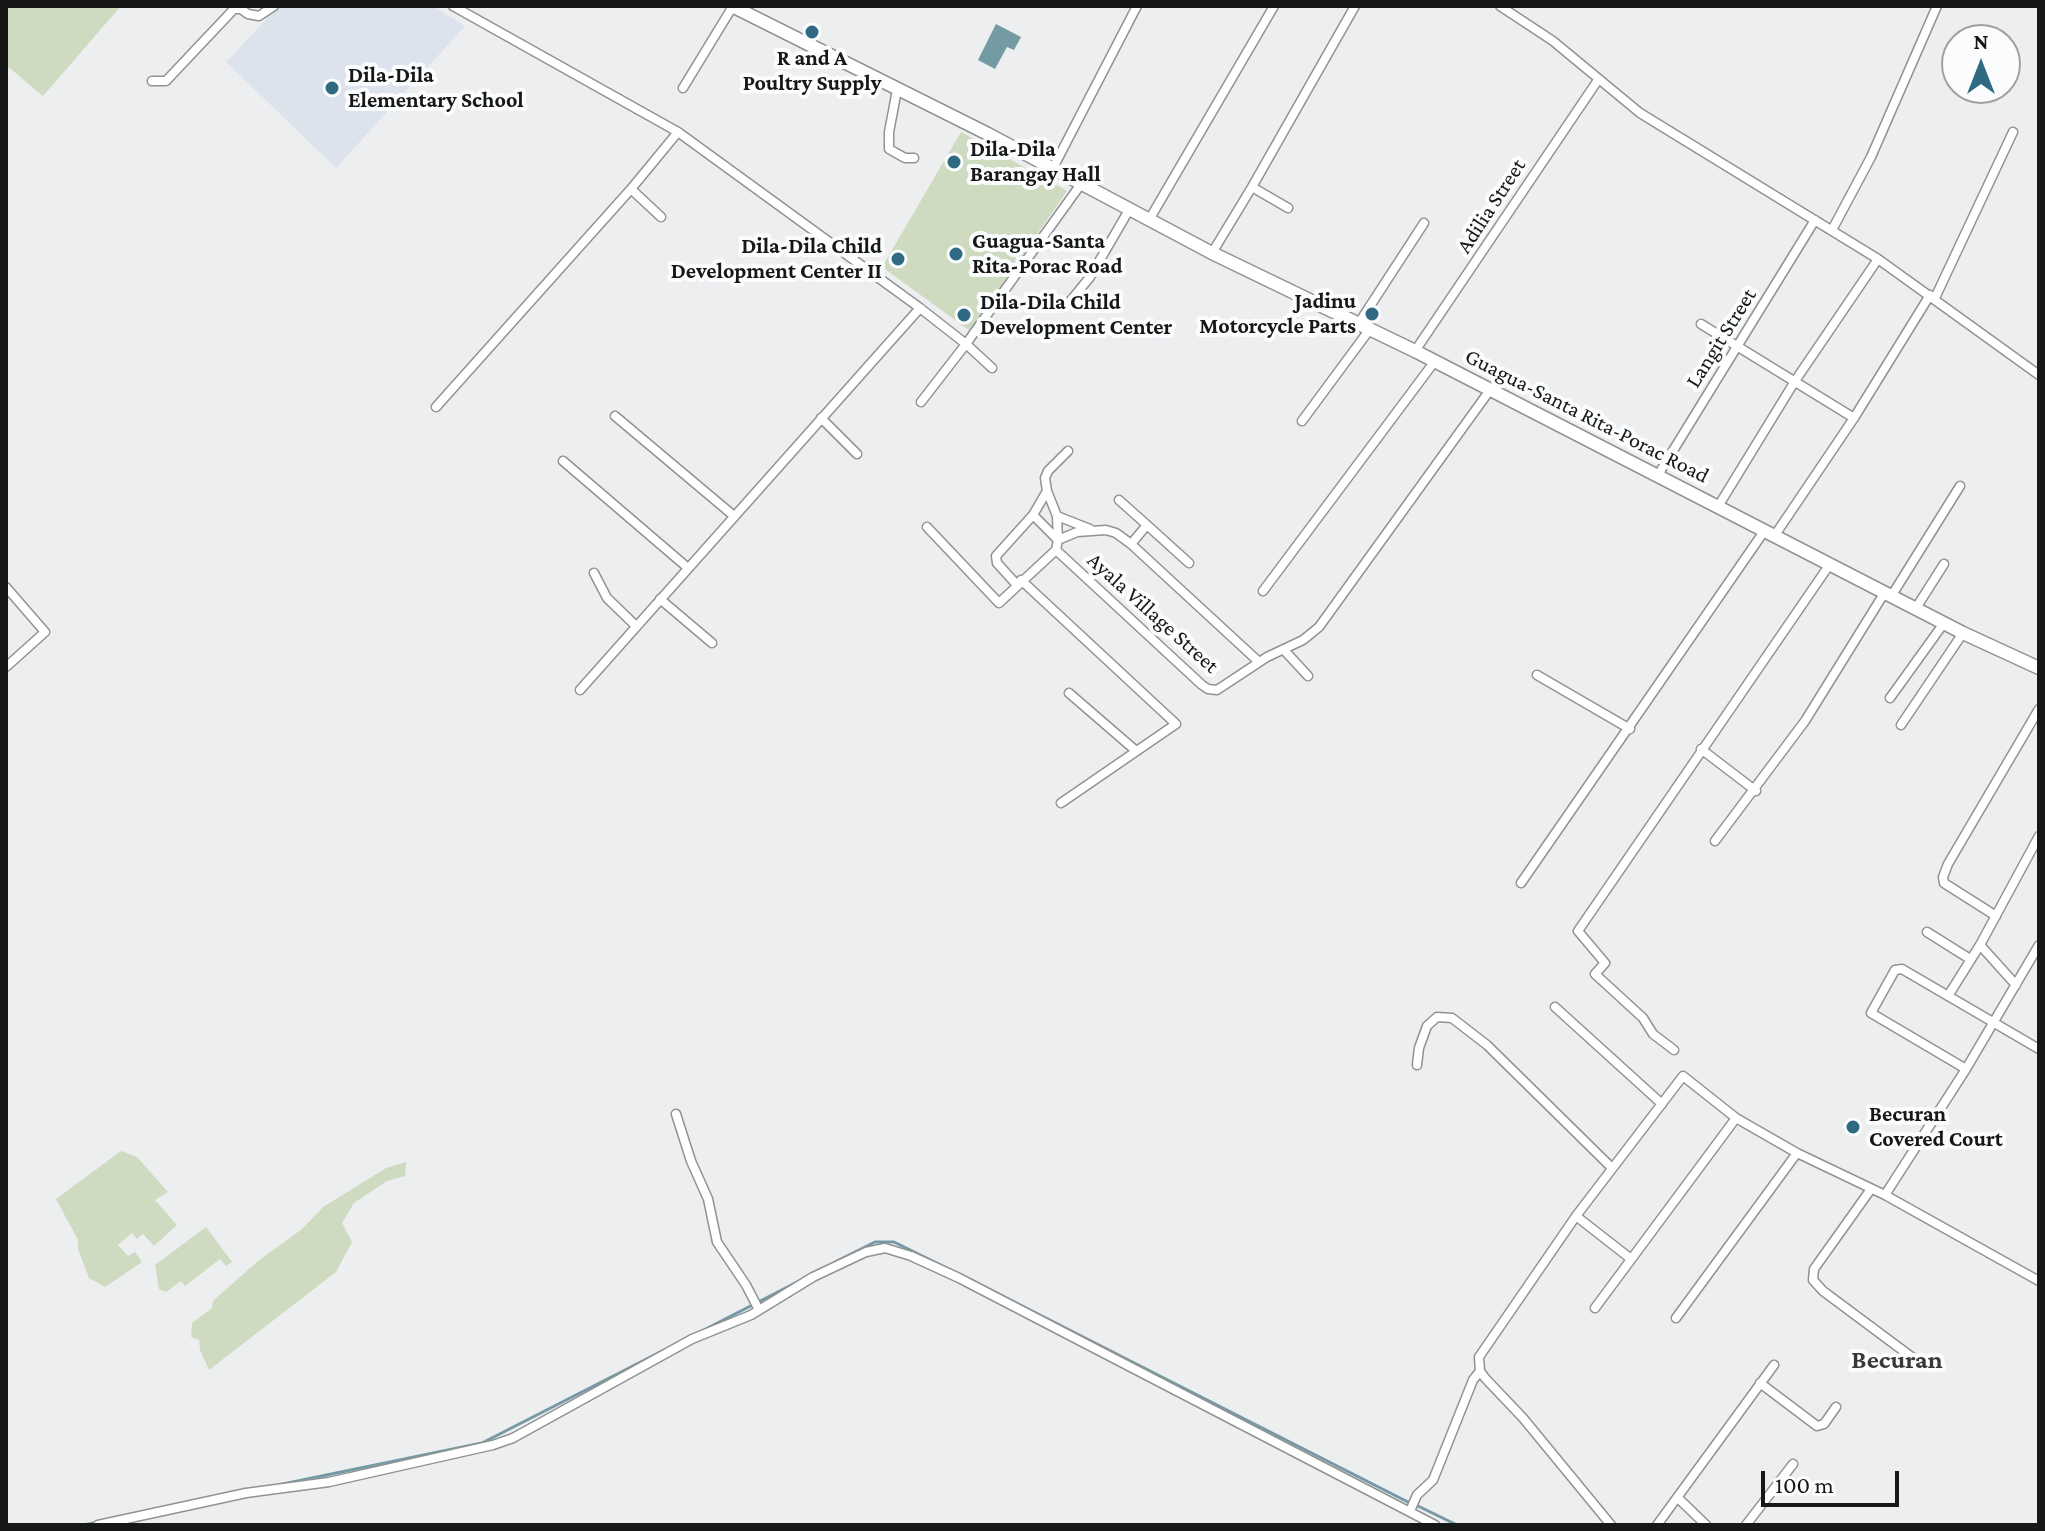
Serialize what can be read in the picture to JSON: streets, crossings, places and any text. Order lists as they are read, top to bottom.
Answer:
{
  "streets": {
    "main road": ["Guagua-Santa Rita-Porac Road"],
    "street": ["Adilia Street", "Langit Street", "Ayala Village Street"]
  },
  "crossings": [
    ["Adilia Street", "Guagua-Santa Rita-Porac Road"],
    ["Langit Street", "Guagua-Santa Rita-Porac Road"],
    ["Guagua-Santa Rita-Porac Road", "Ayala Village Street"]
  ],
  "districts": ["Becuran"],
  "places": [
    "R and A Poultry Supply",
    "Dila-Dila Elementary School",
    "Dila-Dila Barangay Hall",
    "Guagua-Santa Rita-Porac Road",
    "Dila-Dila Child Development Center II",
    "Jadinu Motorcycle Parts",
    "Dila-Dila Child Development Center",
    "Becuran Covered Court"
  ],
  "scale_bar": "100 m",
  "north": "top"
}
